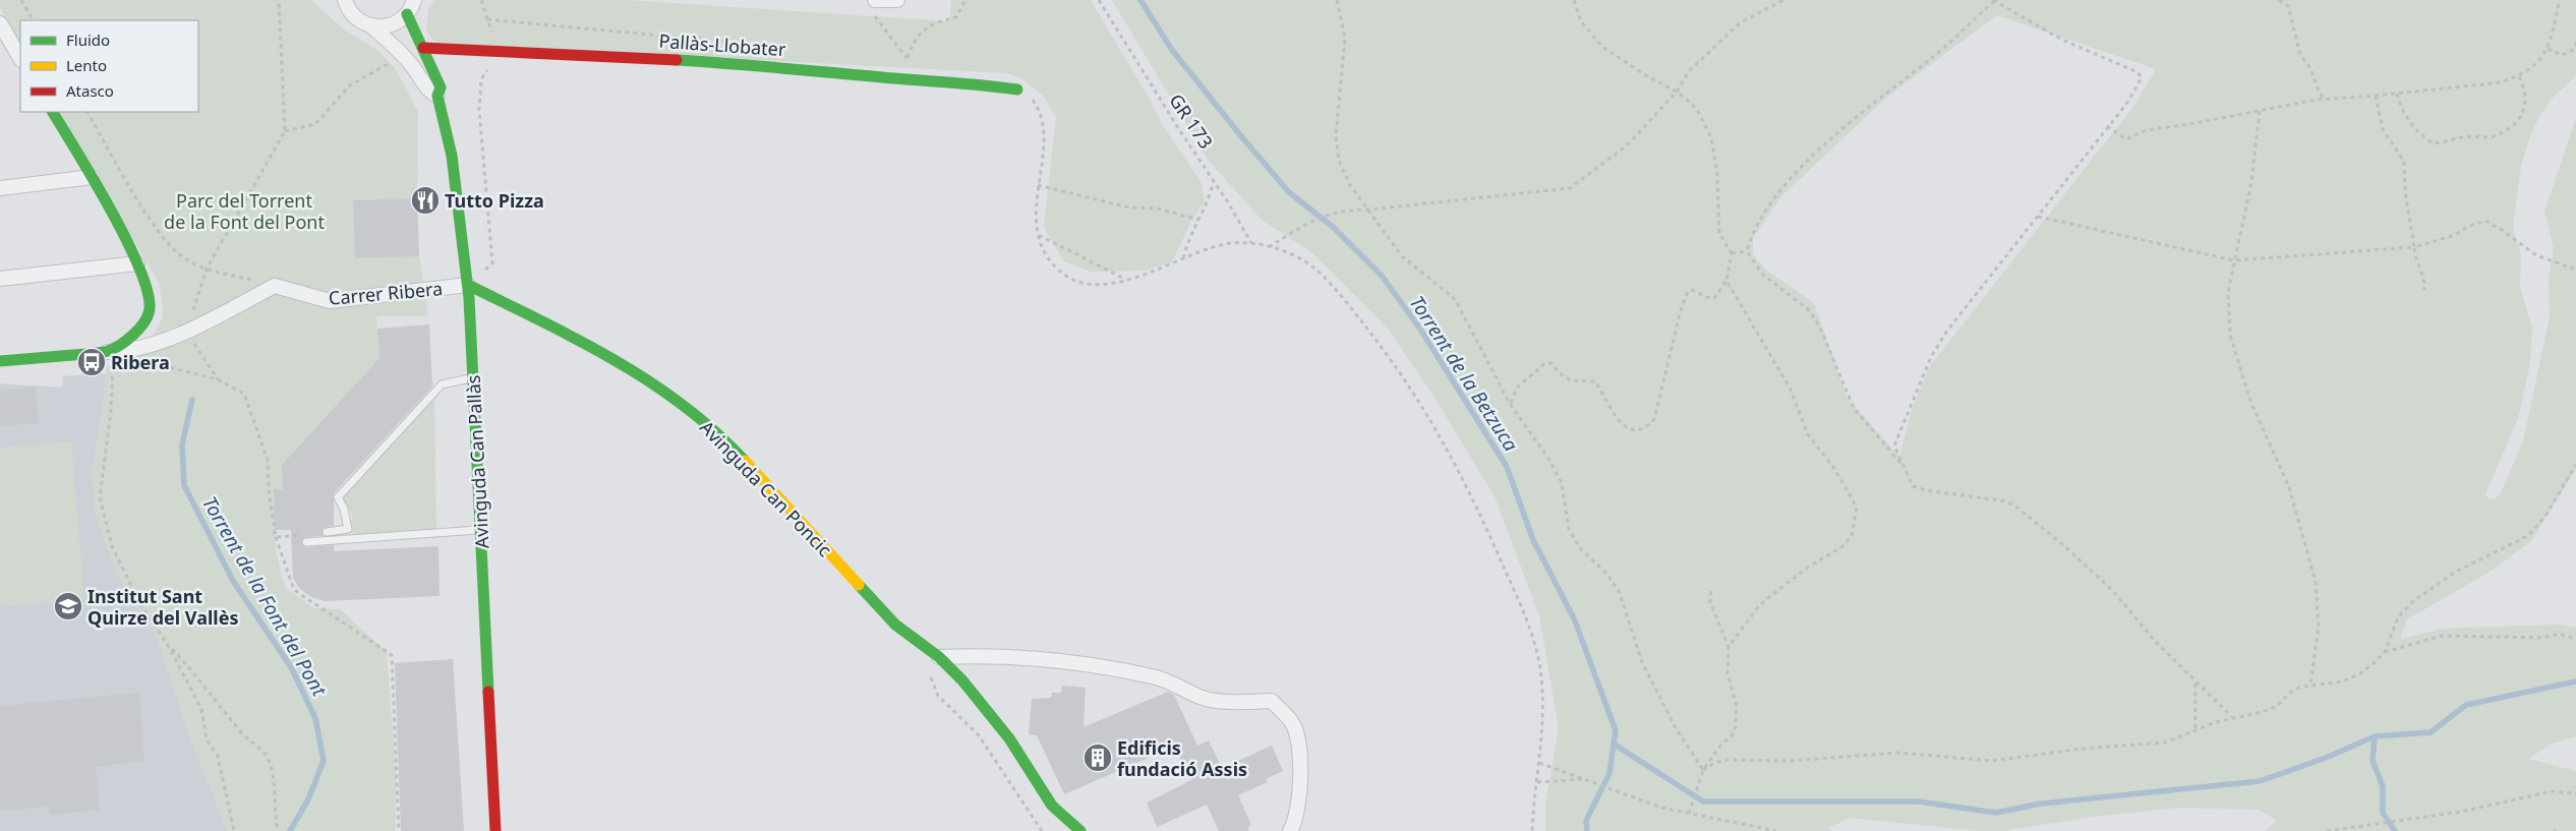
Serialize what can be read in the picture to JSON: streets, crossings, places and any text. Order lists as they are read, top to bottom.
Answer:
{
  "streets": {
    "street": [
      "Pallàs-Llobater",
      "Carrer Ribera",
      "Avinguda Can Pallàs",
      "Avinguda Can Poncic"
    ],
    "path": ["GR 173"]
  },
  "crossings": [
    ["Pallàs-Llobater", "Avinguda Can Pallàs"],
    ["Carrer Ribera", "Avinguda Can Pallàs"],
    ["Carrer Ribera", "Avinguda Can Poncic"],
    ["Avinguda Can Pallàs", "Avinguda Can Poncic"]
  ],
  "water": ["Torrent de la Betzuca", "Torrent de la Font del Pont"],
  "parks": ["Parc del Torrent de la Font del Pont"],
  "places": {
    "restaurant": ["Tutto Pizza"],
    "bus stop": ["Ribera"],
    "school or university": ["Institut Sant Quirze del Vallès"],
    "building": ["Edificis fundació Assis"]
  },
  "legend": ["Fluido", "Lento", "Atasco"]
}
